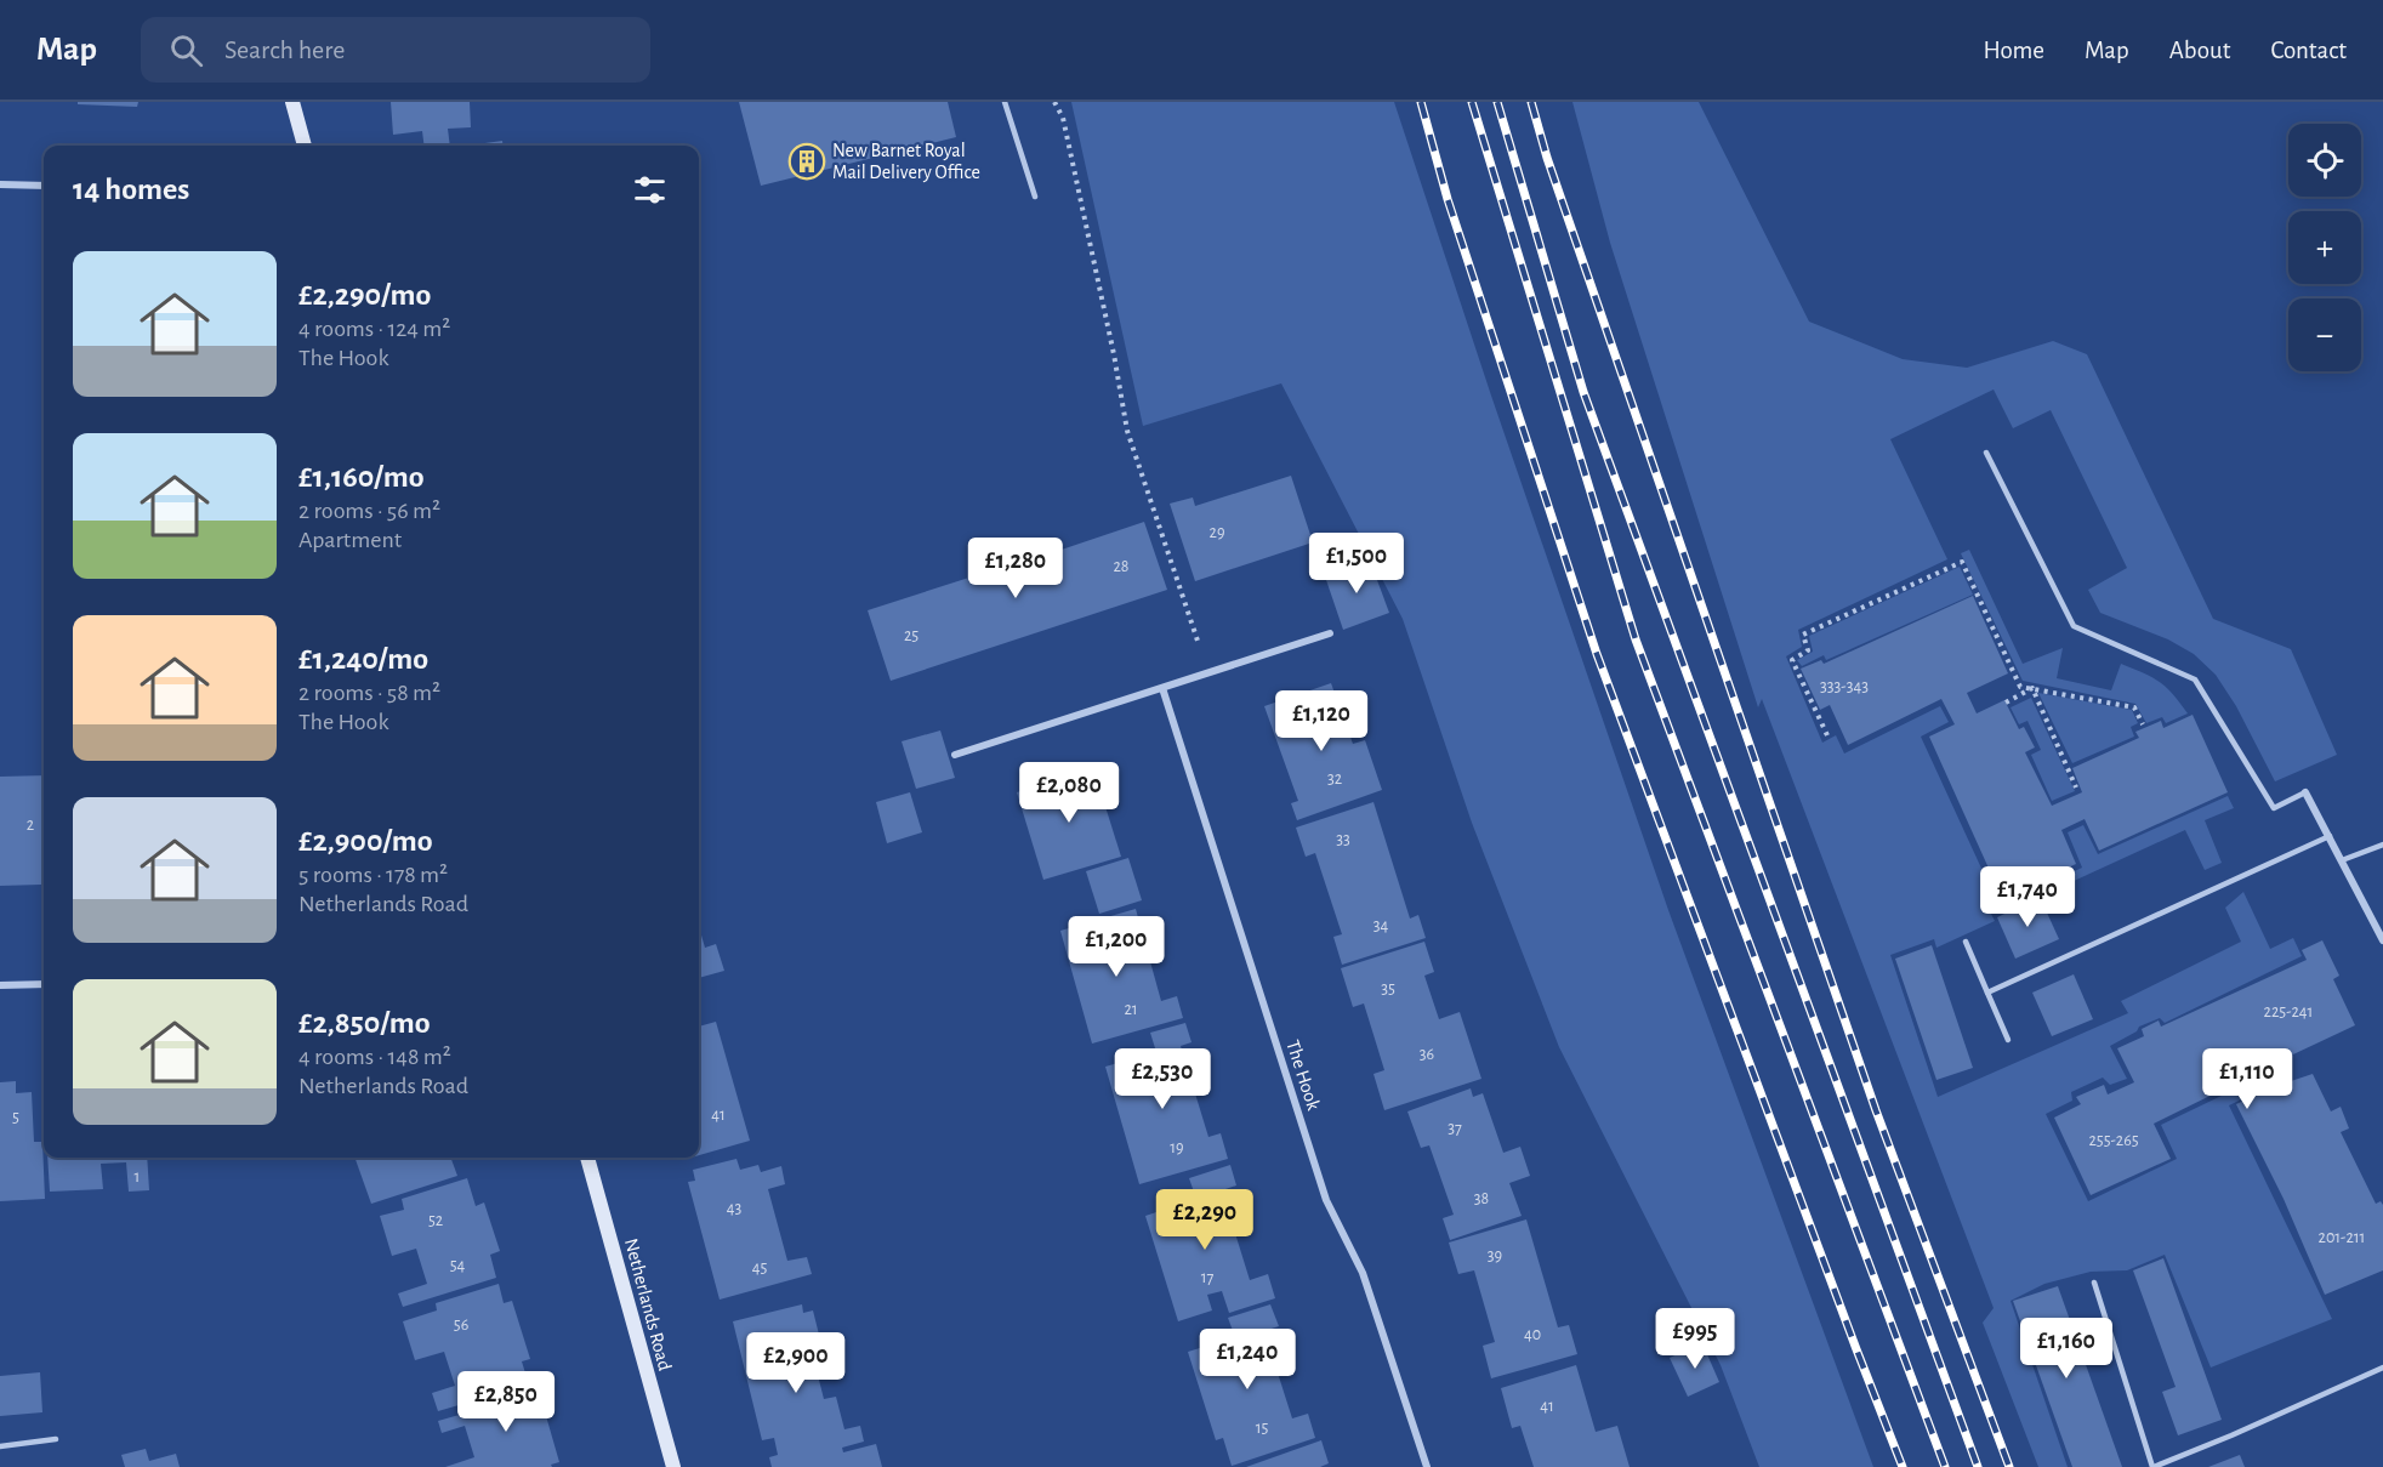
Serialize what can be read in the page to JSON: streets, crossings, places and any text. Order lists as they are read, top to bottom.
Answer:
{
  "streets": {
    "street": ["The Hook", "Netherlands Road"]
  },
  "places": {
    "building": ["New Barnet Royal Mail Delivery Office"]
  },
  "house_numbers": [
    "29",
    "28",
    "25",
    "333-343",
    "32",
    "2",
    "33",
    "34",
    "35",
    "21",
    "225-241",
    "36",
    "41",
    "5",
    "37",
    "255-265",
    "19",
    "1",
    "38",
    "43",
    "52",
    "201-211",
    "39",
    "54",
    "45",
    "17",
    "56",
    "40",
    "41",
    "15"
  ],
  "page": {
    "header": "Map",
    "search": "Search here",
    "nav": [
      "Home",
      "Map",
      "About",
      "Contact"
    ],
    "map_buttons": ["+", "−"],
    "heading": "14 homes",
    "list": [
      {
        "name": "£2,290/mo",
        "note": "4 rooms · 124 m² · The Hook"
      },
      {
        "name": "£1,160/mo",
        "note": "2 rooms · 56 m² · Apartment"
      },
      {
        "name": "£1,240/mo",
        "note": "2 rooms · 58 m² · The Hook"
      },
      {
        "name": "£2,900/mo",
        "note": "5 rooms · 178 m² · Netherlands Road"
      },
      {
        "name": "£2,850/mo",
        "note": "4 rooms · 148 m² · Netherlands Road"
      }
    ],
    "price": [
      "£1,500",
      "£1,280",
      "£1,120",
      "£2,080",
      "£1,740",
      "£1,200",
      "£2,530",
      "£1,110",
      "£2,290",
      "£995",
      "£1,160",
      "£1,240",
      "£2,900",
      "£2,850"
    ]
  }
}
